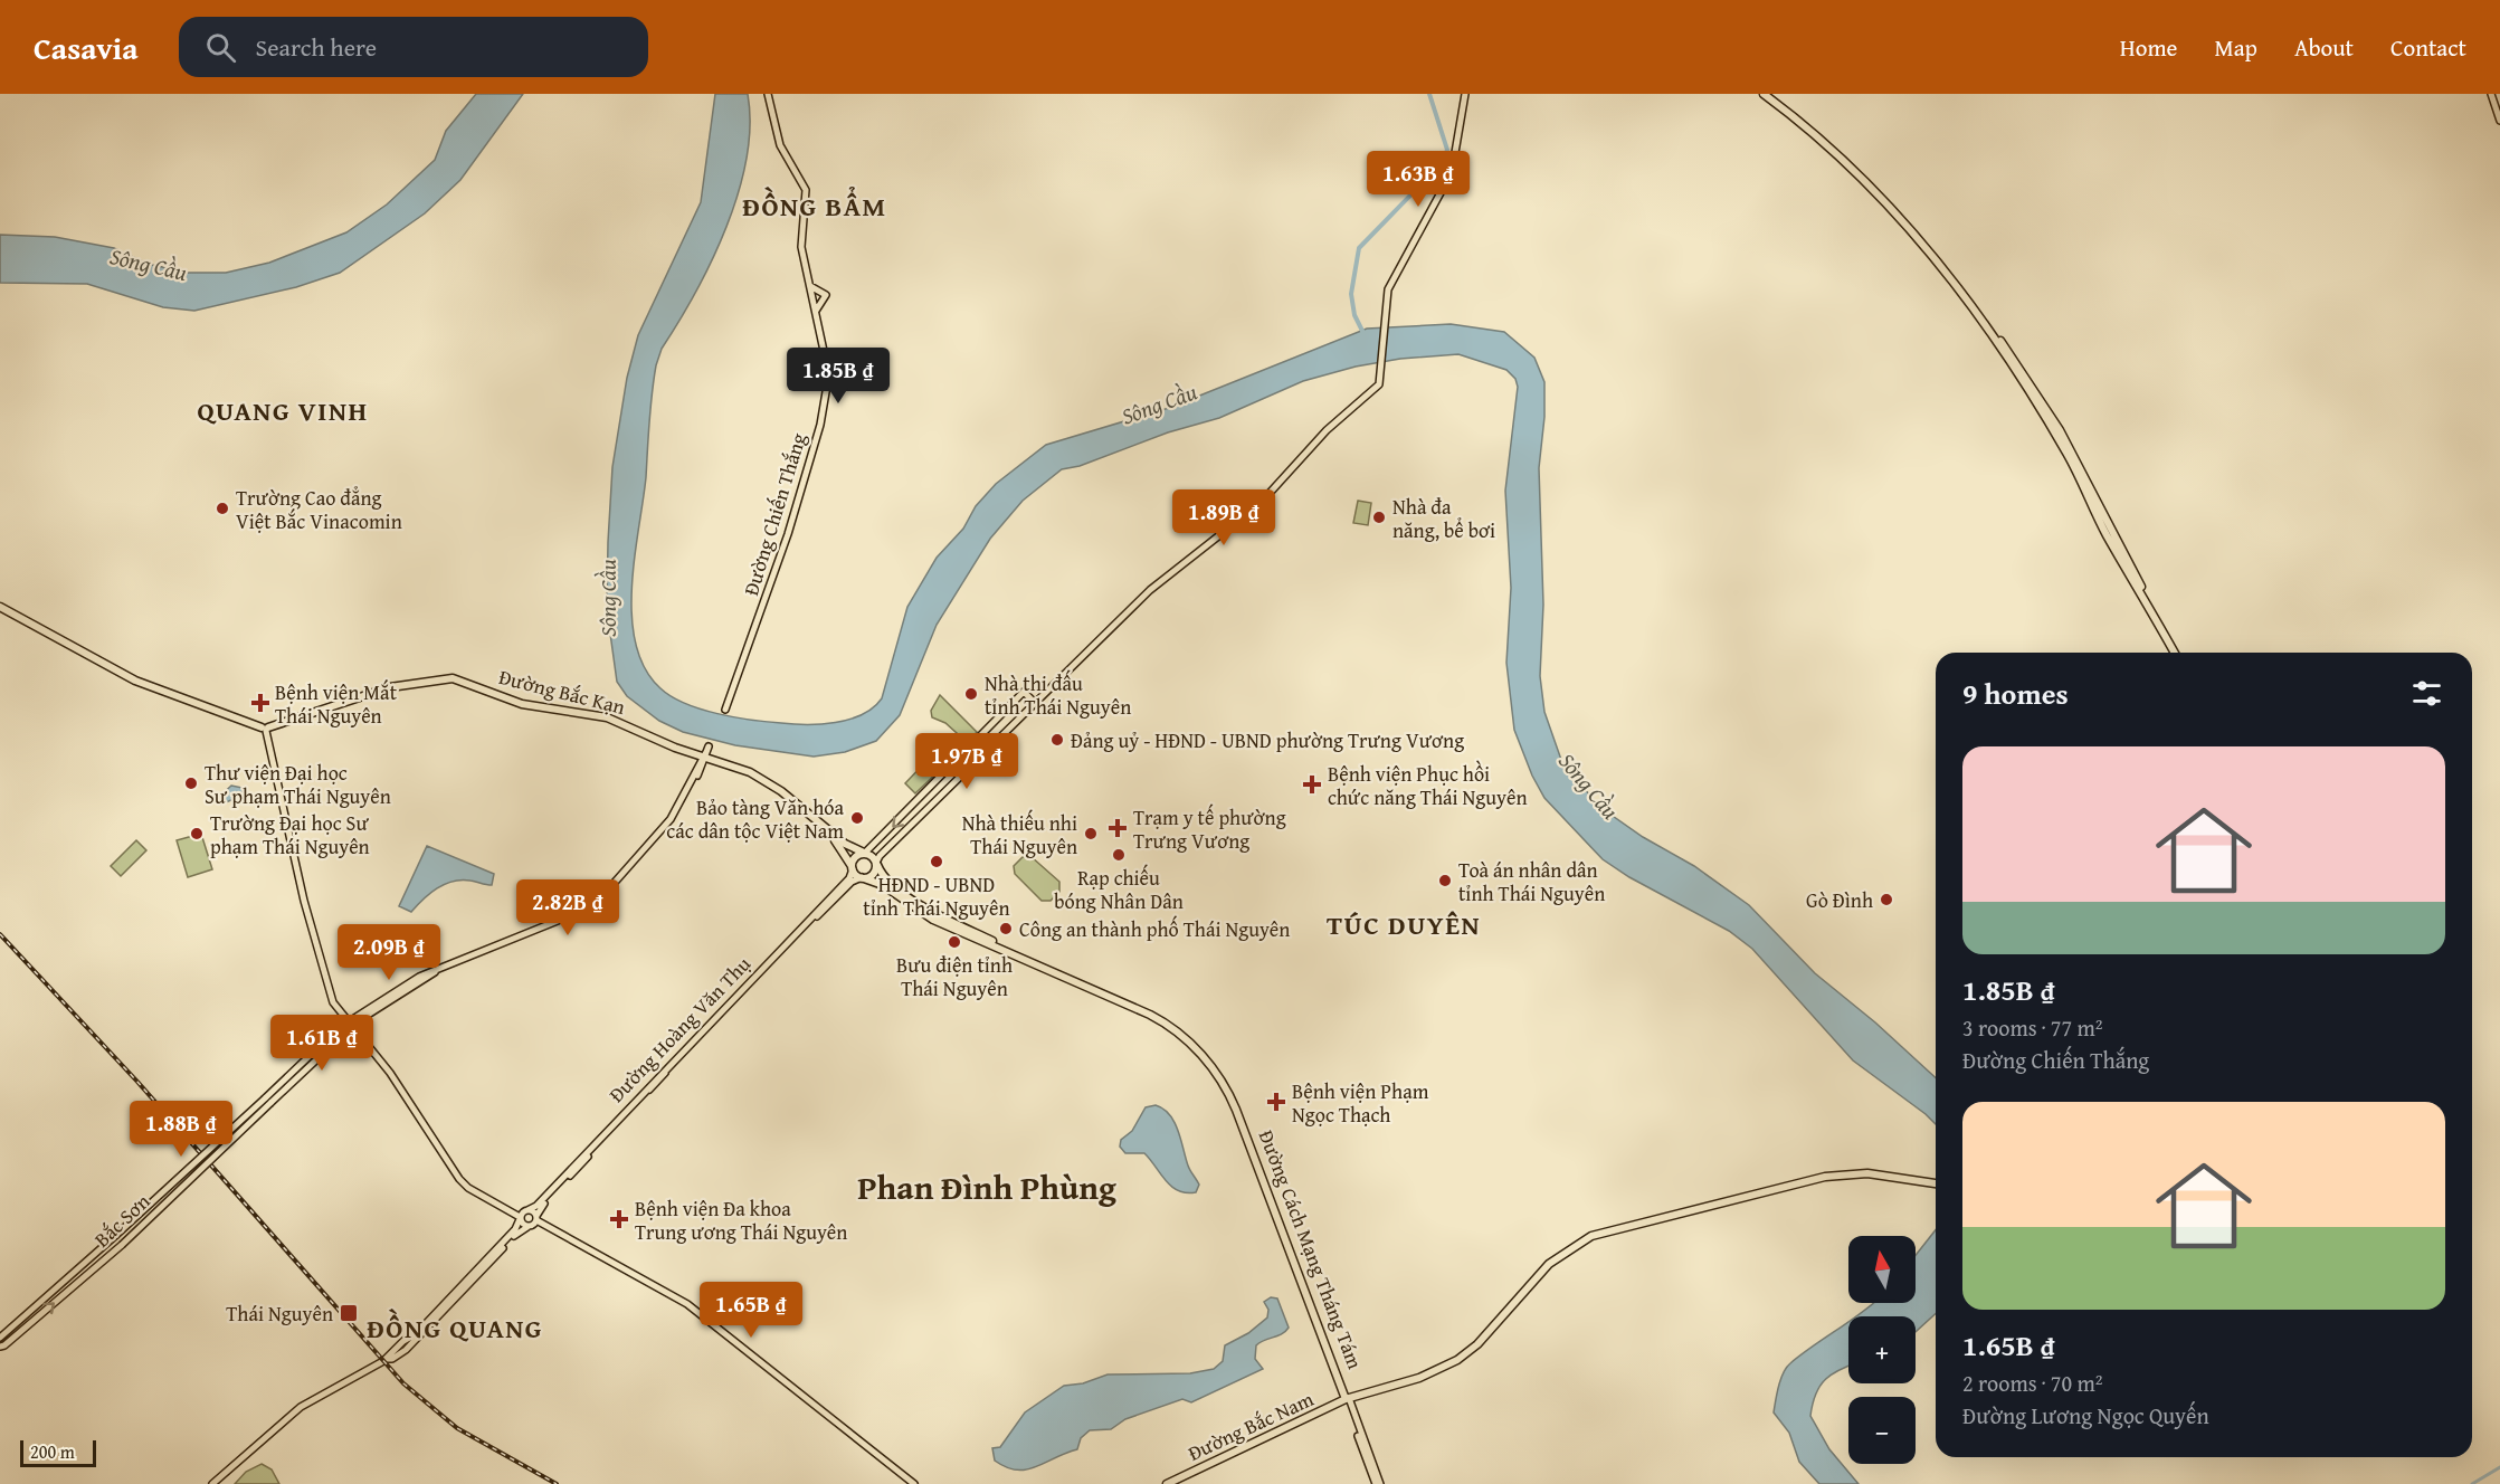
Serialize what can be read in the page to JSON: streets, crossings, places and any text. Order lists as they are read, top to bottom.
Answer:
{
  "streets": {
    "highway": ["Đường Bắc Kạn", "Đường Cách Mạng Tháng Tám", "Đường Bắc Nam"],
    "main road": ["Đường Chiến Thắng", "Đường Hoàng Văn Thụ", "Bắc Sơn"]
  },
  "crossings": [
    ["Đường Bắc Kạn", "Đường Hoàng Văn Thụ"],
    ["Đường Bắc Kạn", "Đường Cách Mạng Tháng Tám"],
    ["Đường Hoàng Văn Thụ", "Đường Cách Mạng Tháng Tám"],
    ["Đường Cách Mạng Tháng Tám", "Đường Bắc Nam"]
  ],
  "districts": [
    "ĐỒNG BẨM",
    "QUANG VINH",
    "TÚC DUYÊN",
    "Phan Đình Phùng",
    "ĐỒNG QUANG"
  ],
  "water": ["Sông Cầu"],
  "places": {
    "other": [
      "Trường Cao đẳng Việt Bắc Vinacomin",
      "Nhà đa năng, bể bơi",
      "Nhà thi đấu tỉnh Thái Nguyên",
      "Đảng uỷ - HĐND - UBND phường Trưng Vương",
      "Thư viện Đại học Sư phạm Thái Nguyên",
      "Bảo tàng Văn hóa các dân tộc Việt Nam",
      "Trường Đại học Sư phạm Thái Nguyên",
      "Nhà thiếu nhi Thái Nguyên",
      "Rạp chiếu bóng Nhân Dân",
      "HĐND - UBND tỉnh Thái Nguyên",
      "Toà án nhân dân tỉnh Thái Nguyên",
      "Gò Đình",
      "Công an thành phố Thái Nguyên",
      "Bưu điện tỉnh Thái Nguyên"
    ],
    "health": [
      "Bệnh viện Mắt Thái Nguyên",
      "Bệnh viện Phục hồi chức năng Thái Nguyên",
      "Trạm y tế phường Trưng Vương",
      "Bệnh viện Phạm Ngọc Thạch",
      "Bệnh viện Đa khoa Trung ương Thái Nguyên"
    ],
    "transit": ["Thái Nguyên"]
  },
  "scale_bar": "200 m",
  "north": "top",
  "page": {
    "header": "Casavia",
    "search": "Search here",
    "nav": [
      "Home",
      "Map",
      "About",
      "Contact"
    ],
    "price": [
      "1.63B ₫",
      "1.85B ₫",
      "1.89B ₫",
      "1.97B ₫",
      "2.82B ₫",
      "2.09B ₫",
      "1.61B ₫",
      "1.88B ₫",
      "1.65B ₫"
    ],
    "heading": "9 homes",
    "list": [
      {
        "name": "1.85B ₫",
        "note": "3 rooms · 77 m² · Đường Chiến Thắng"
      },
      {
        "name": "1.65B ₫",
        "note": "2 rooms · 70 m² · Đường Lương Ngọc Quyến"
      }
    ],
    "map_buttons": ["+", "−"],
    "scale": "200 m"
  }
}
